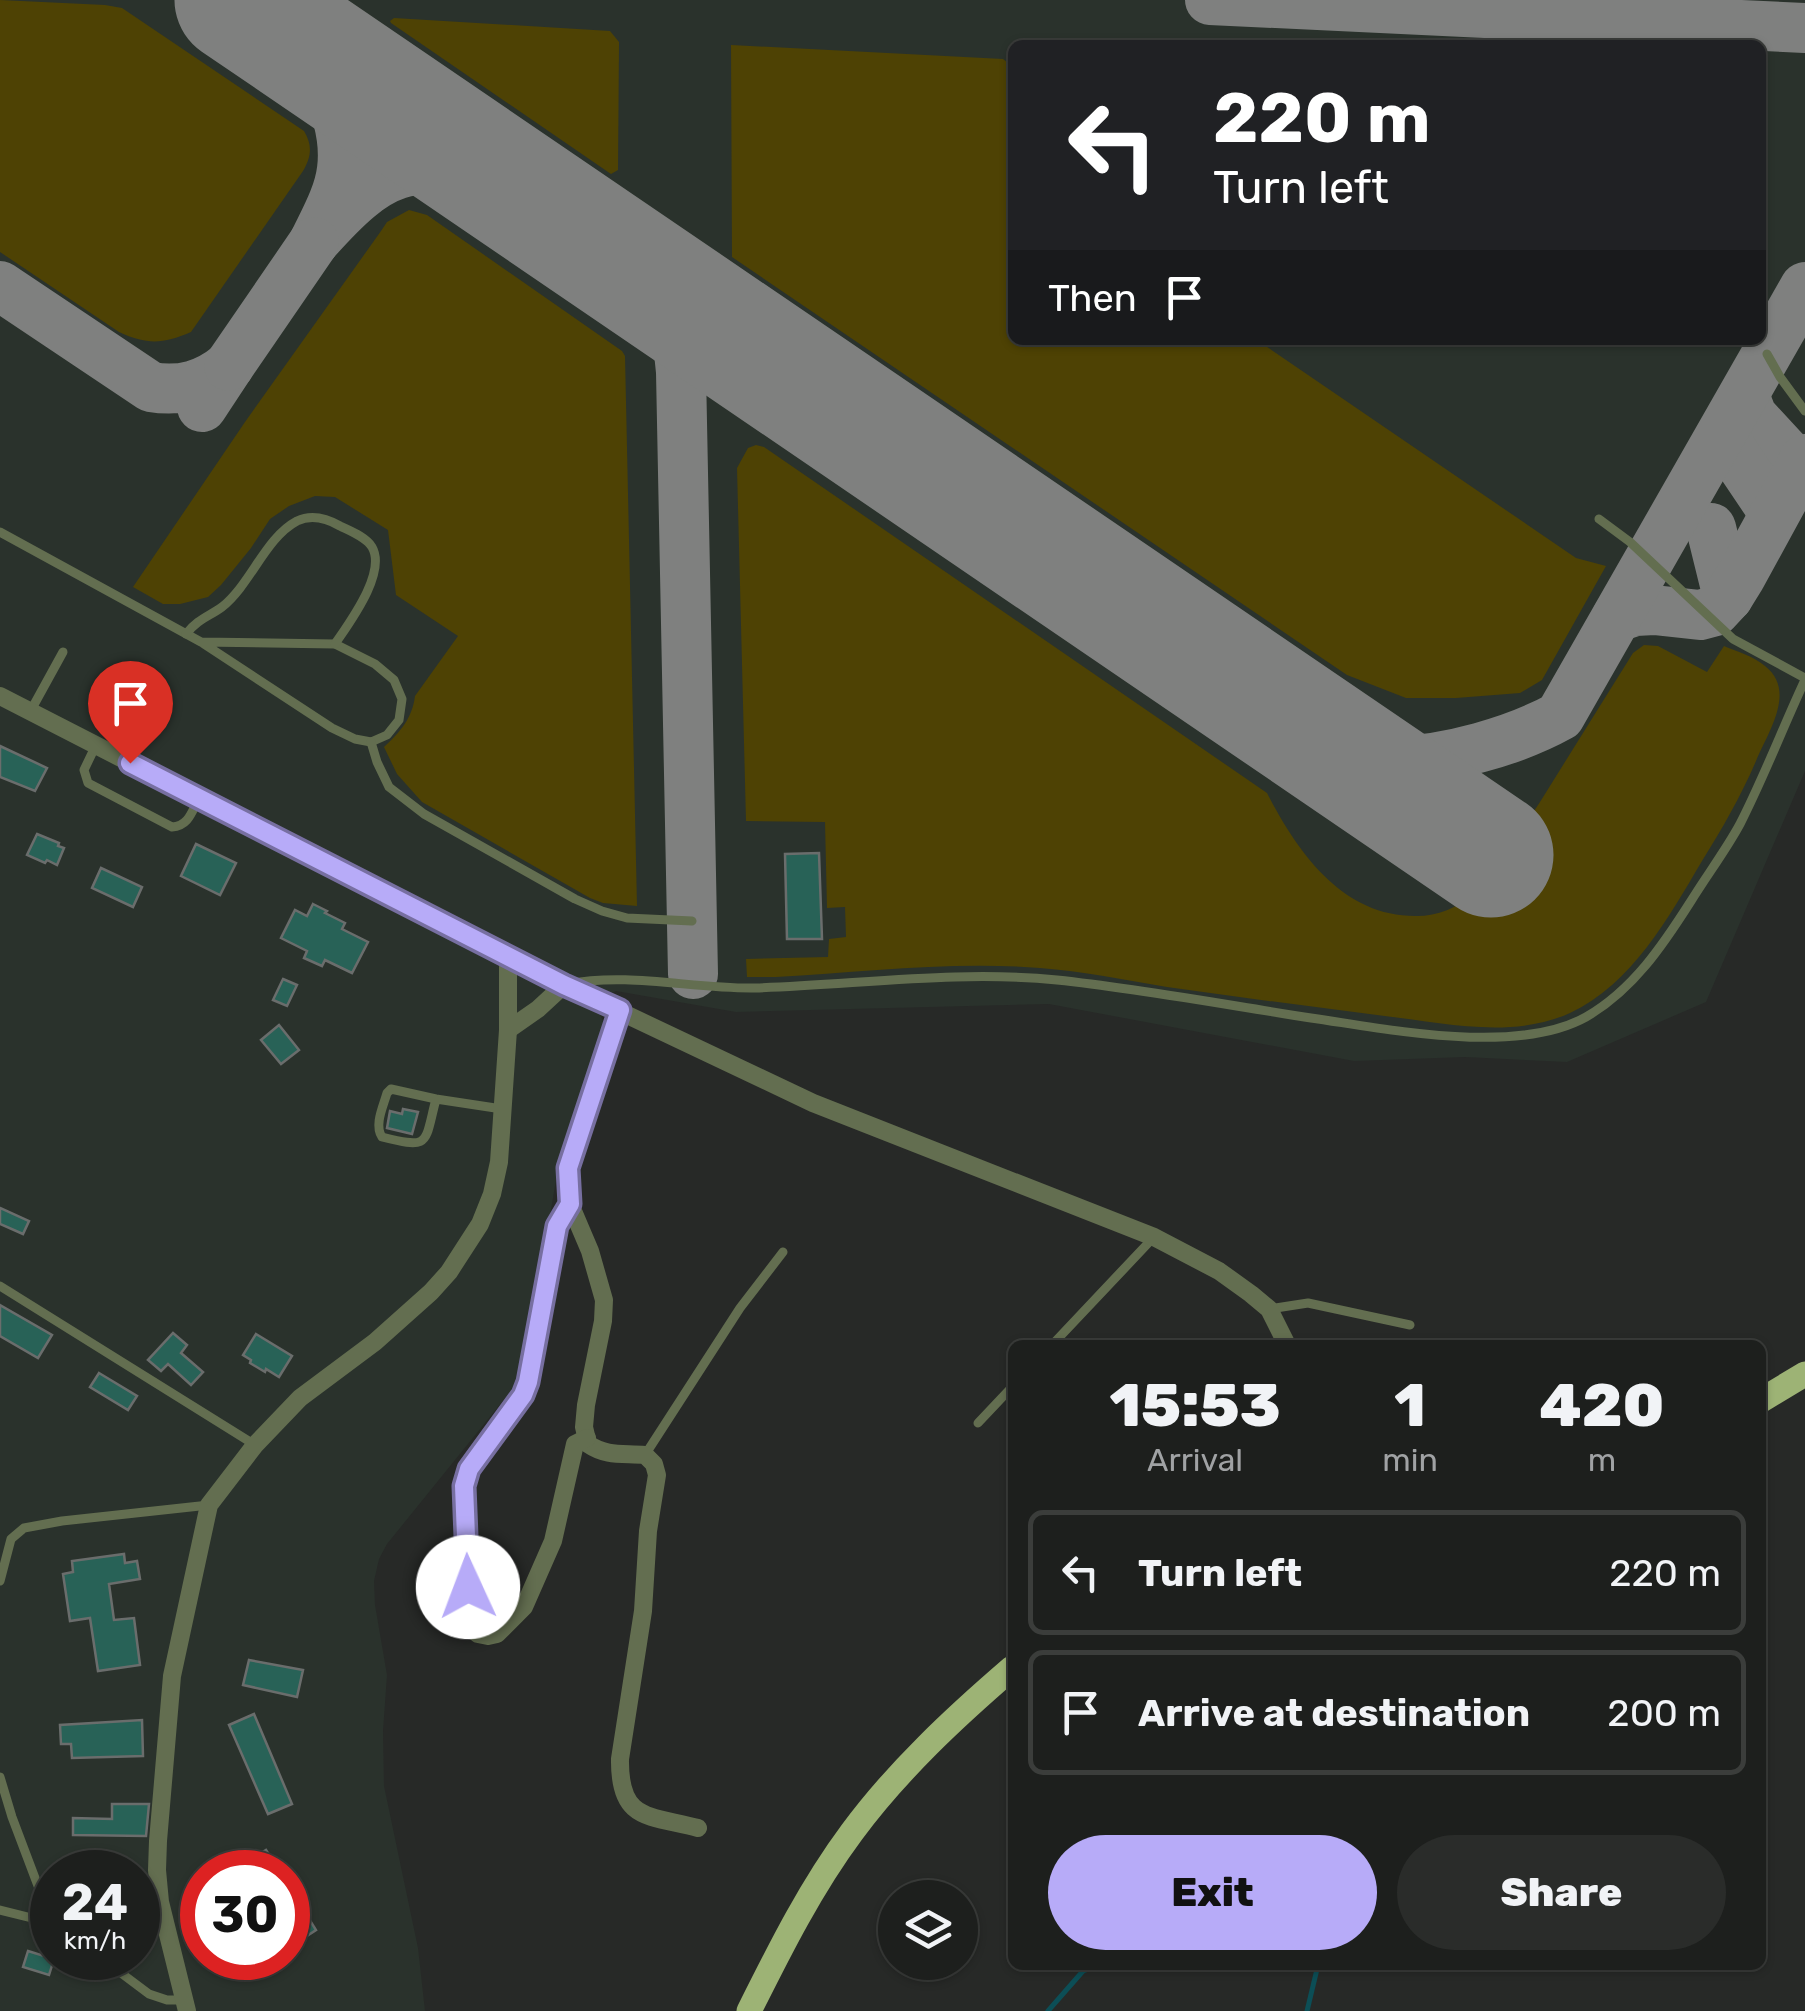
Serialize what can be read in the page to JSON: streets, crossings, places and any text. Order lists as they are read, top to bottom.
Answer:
{
  "page": {
    "turn": ["220 m", "Turn left"],
    "then": "Then",
    "eta": [
      "15:53",
      "Arrival",
      "1",
      "min",
      "420",
      "m"
    ],
    "list": [
      {
        "name": "Turn left",
        "value": "220 m"
      },
      {
        "name": "Arrive at destination",
        "value": "200 m"
      }
    ],
    "buttons": ["Exit", "Share"],
    "speed": "24 km/h",
    "limit": "30"
  }
}
